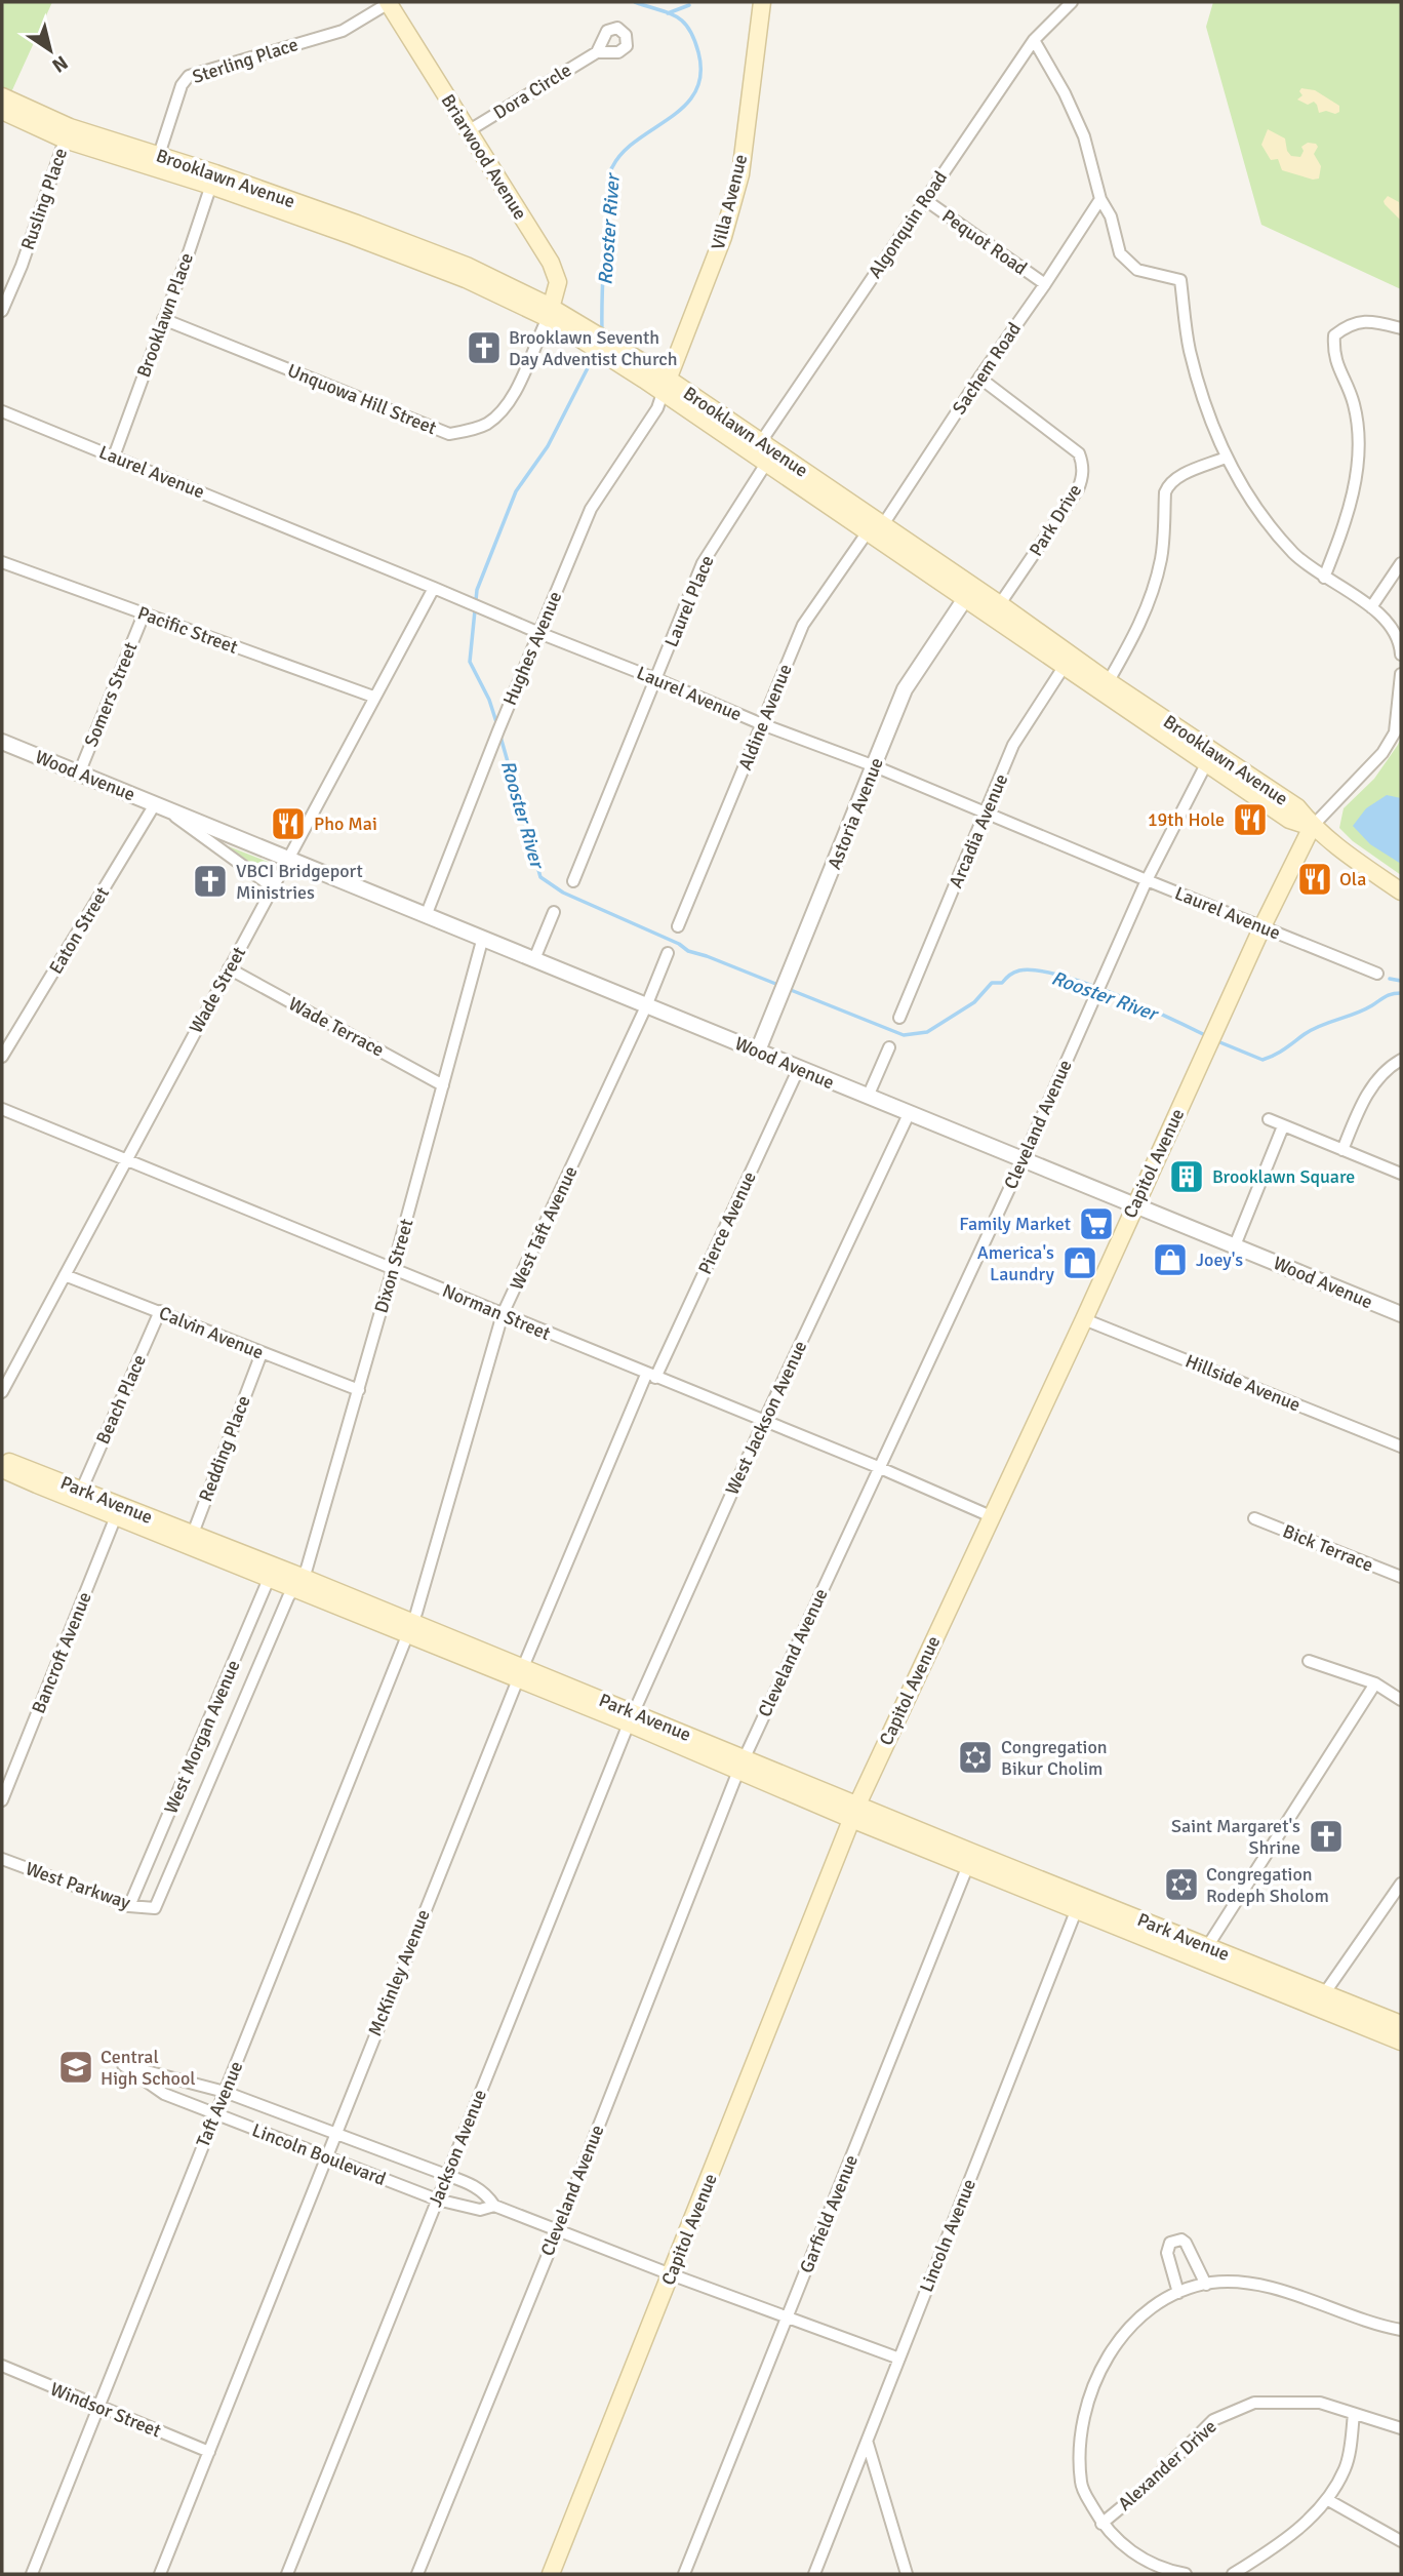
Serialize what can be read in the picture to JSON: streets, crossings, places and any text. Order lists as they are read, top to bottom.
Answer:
{
  "streets": {
    "main road": [
      "Briarwood Avenue",
      "Brooklawn Avenue",
      "Villa Avenue",
      "Capitol Avenue",
      "Park Avenue"
    ],
    "street": [
      "Sterling Place",
      "Dora Circle",
      "Rusling Place",
      "Algonquin Road",
      "Pequot Road",
      "Brooklawn Place",
      "Sachem Road",
      "Unquowa Hill Street",
      "Laurel Avenue",
      "Park Drive",
      "Laurel Place",
      "Pacific Street",
      "Hughes Avenue",
      "Somers Street",
      "Aldine Avenue",
      "Wood Avenue",
      "Astoria Avenue",
      "Arcadia Avenue",
      "Eaton Street",
      "Wade Street",
      "Wade Terrace",
      "Cleveland Avenue",
      "Pierce Avenue",
      "West Taft Avenue",
      "Dixon Street",
      "Norman Street",
      "Calvin Avenue",
      "Hillside Avenue",
      "Beach Place",
      "West Jackson Avenue",
      "Redding Place",
      "Bick Terrace",
      "Bancroft Avenue",
      "West Morgan Avenue",
      "West Parkway",
      "McKinley Avenue",
      "Taft Avenue",
      "Jackson Avenue",
      "Lincoln Boulevard",
      "Garfield Avenue",
      "Lincoln Avenue",
      "Windsor Street",
      "Alexander Drive"
    ]
  },
  "crossings": [
    ["Sterling Place", "Briarwood Avenue"],
    ["Sterling Place", "Brooklawn Avenue"],
    ["Dora Circle", "Briarwood Avenue"],
    ["Briarwood Avenue", "Brooklawn Avenue"],
    ["Briarwood Avenue", "Unquowa Hill Street"],
    ["Brooklawn Avenue", "Rusling Place"],
    ["Brooklawn Avenue", "Villa Avenue"],
    ["Brooklawn Avenue", "Algonquin Road"],
    ["Brooklawn Avenue", "Brooklawn Place"],
    ["Brooklawn Avenue", "Sachem Road"],
    ["Brooklawn Avenue", "Unquowa Hill Street"],
    ["Brooklawn Avenue", "Park Drive"],
    ["Brooklawn Avenue", "Laurel Place"],
    ["Brooklawn Avenue", "Hughes Avenue"],
    ["Brooklawn Avenue", "Aldine Avenue"],
    ["Brooklawn Avenue", "Astoria Avenue"],
    ["Brooklawn Avenue", "Arcadia Avenue"],
    ["Brooklawn Avenue", "Cleveland Avenue"],
    ["Brooklawn Avenue", "Capitol Avenue"],
    ["Villa Avenue", "Hughes Avenue"],
    ["Algonquin Road", "Pequot Road"],
    ["Algonquin Road", "Laurel Place"],
    ["Pequot Road", "Sachem Road"],
    ["Brooklawn Place", "Unquowa Hill Street"],
    ["Brooklawn Place", "Laurel Avenue"],
    ["Sachem Road", "Park Drive"],
    ["Sachem Road", "Aldine Avenue"],
    ["Laurel Avenue", "Laurel Place"],
    ["Laurel Avenue", "Hughes Avenue"],
    ["Laurel Avenue", "Aldine Avenue"],
    ["Laurel Avenue", "Astoria Avenue"],
    ["Laurel Avenue", "Arcadia Avenue"],
    ["Laurel Avenue", "Wade Street"],
    ["Laurel Avenue", "Cleveland Avenue"],
    ["Laurel Avenue", "Capitol Avenue"],
    ["Pacific Street", "Somers Street"],
    ["Pacific Street", "Wade Street"],
    ["Hughes Avenue", "Wood Avenue"],
    ["Somers Street", "Wood Avenue"],
    ["Wood Avenue", "Astoria Avenue"],
    ["Wood Avenue", "Eaton Street"],
    ["Wood Avenue", "Wade Street"],
    ["Wood Avenue", "Cleveland Avenue"],
    ["Wood Avenue", "Capitol Avenue"],
    ["Wood Avenue", "Pierce Avenue"],
    ["Wood Avenue", "West Taft Avenue"],
    ["Wood Avenue", "Dixon Street"],
    ["Wood Avenue", "West Jackson Avenue"],
    ["Wade Street", "Wade Terrace"],
    ["Wade Street", "Norman Street"],
    ["Wade Street", "Calvin Avenue"],
    ["Wade Terrace", "Dixon Street"],
    ["Cleveland Avenue", "Norman Street"],
    ["Cleveland Avenue", "Park Avenue"],
    ["Cleveland Avenue", "Lincoln Boulevard"],
    ["Capitol Avenue", "Norman Street"],
    ["Capitol Avenue", "Hillside Avenue"],
    ["Capitol Avenue", "Park Avenue"],
    ["Capitol Avenue", "Lincoln Boulevard"],
    ["Pierce Avenue", "Norman Street"],
    ["Pierce Avenue", "McKinley Avenue"],
    ["West Taft Avenue", "Norman Street"],
    ["West Taft Avenue", "Park Avenue"],
    ["West Taft Avenue", "Taft Avenue"],
    ["Dixon Street", "Norman Street"],
    ["Dixon Street", "Calvin Avenue"],
    ["Dixon Street", "Park Avenue"],
    ["Dixon Street", "West Morgan Avenue"],
    ["Norman Street", "West Jackson Avenue"],
    ["Norman Street", "McKinley Avenue"],
    ["Calvin Avenue", "Beach Place"],
    ["Calvin Avenue", "Redding Place"],
    ["Beach Place", "Park Avenue"],
    ["West Jackson Avenue", "Park Avenue"],
    ["West Jackson Avenue", "Jackson Avenue"],
    ["Redding Place", "Park Avenue"],
    ["Park Avenue", "Bancroft Avenue"],
    ["Park Avenue", "West Morgan Avenue"],
    ["Park Avenue", "McKinley Avenue"],
    ["Park Avenue", "Taft Avenue"],
    ["Park Avenue", "Jackson Avenue"],
    ["Park Avenue", "Garfield Avenue"],
    ["Park Avenue", "Lincoln Avenue"],
    ["West Morgan Avenue", "West Parkway"],
    ["McKinley Avenue", "Lincoln Boulevard"],
    ["McKinley Avenue", "Windsor Street"],
    ["Taft Avenue", "Lincoln Boulevard"],
    ["Taft Avenue", "Windsor Street"],
    ["Jackson Avenue", "Lincoln Boulevard"],
    ["Lincoln Boulevard", "Garfield Avenue"],
    ["Lincoln Boulevard", "Lincoln Avenue"]
  ],
  "water": ["Rooster River"],
  "places": {
    "church": ["Brooklawn Seventh Day Adventist Church", "VBCI Bridgeport Ministries", "Saint Margaret's Shrine"],
    "restaurant": ["19th Hole", "Pho Mai", "Ola"],
    "building": ["Brooklawn Square"],
    "supermarket": ["Family Market"],
    "shop": ["Joey's", "America's Laundry"],
    "synagogue": ["Congregation Bikur Cholim", "Congregation Rodeph Sholom"],
    "school or university": ["Central High School"]
  },
  "north": "bottom right"
}
